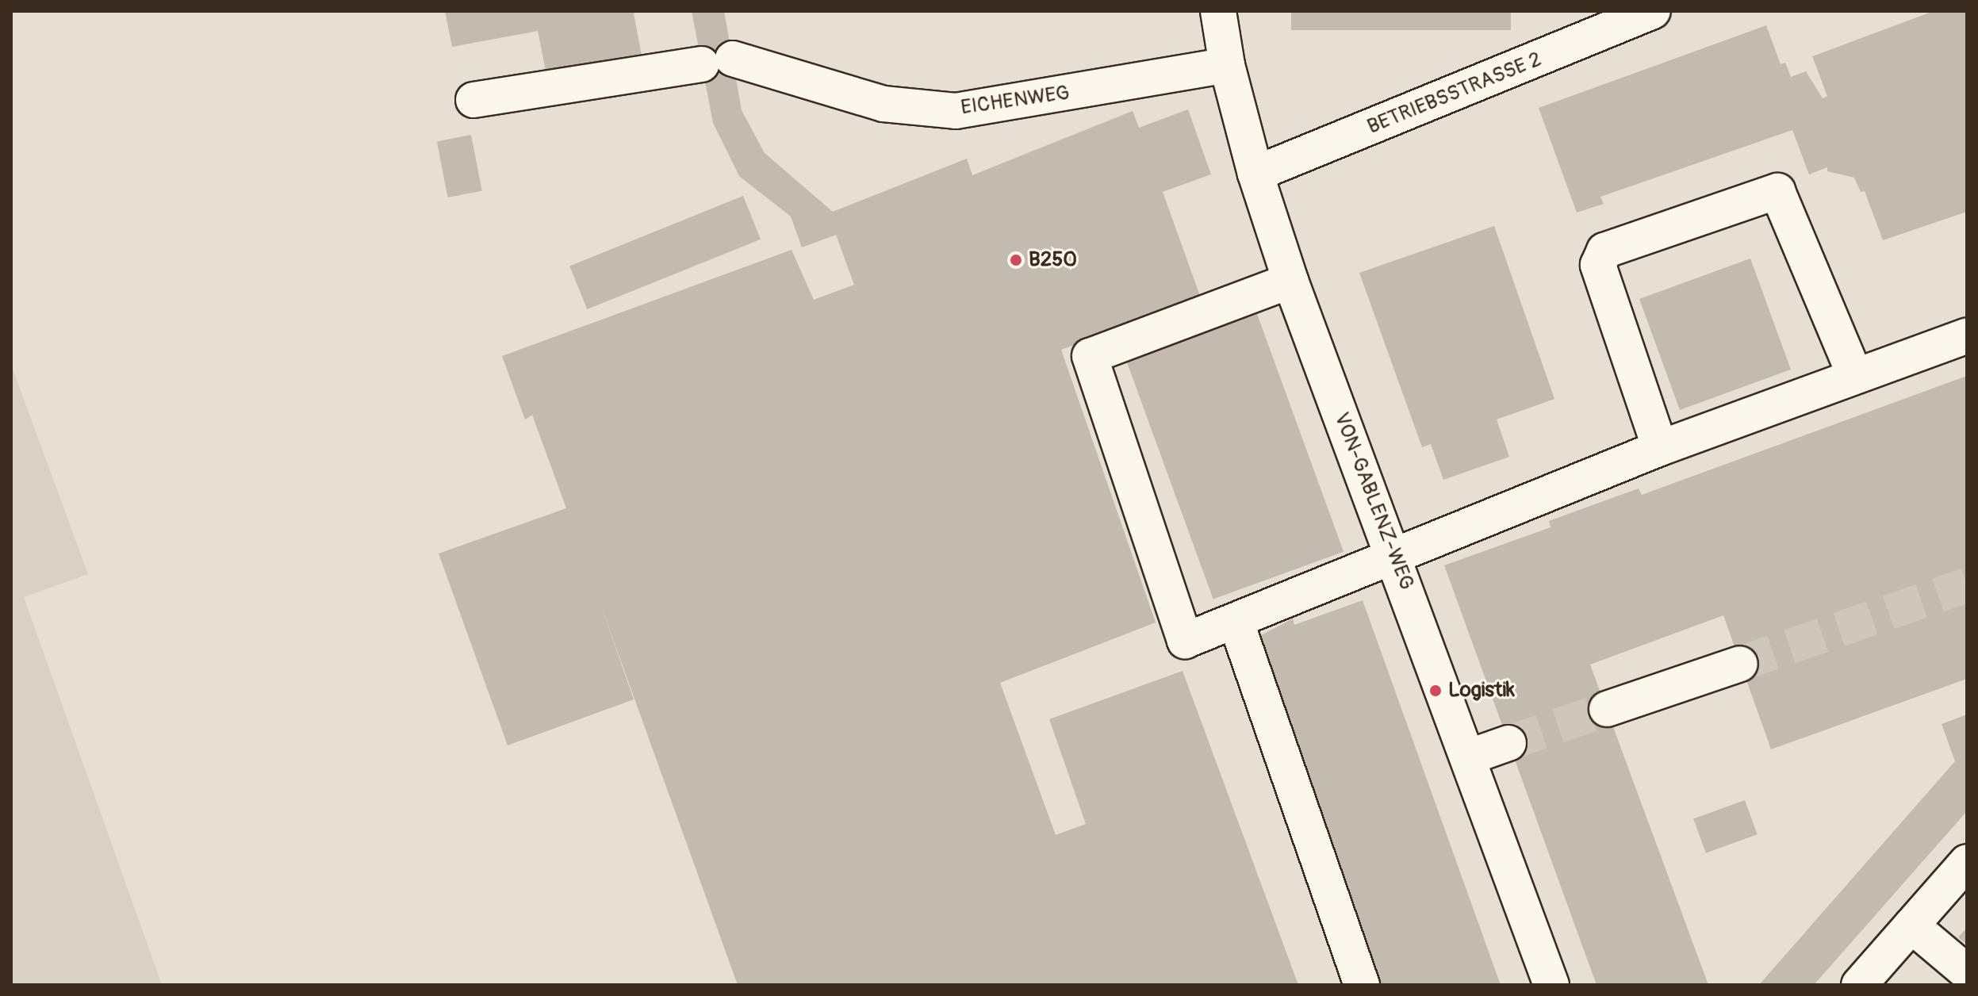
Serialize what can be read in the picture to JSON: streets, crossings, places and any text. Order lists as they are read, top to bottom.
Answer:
{
  "streets": {
    "lane": ["BETRIEBSSTRASSE 2", "EICHENWEG", "VON-GABLENZ-WEG"]
  },
  "crossings": [
    ["BETRIEBSSTRASSE 2", "VON-GABLENZ-WEG"],
    ["EICHENWEG", "VON-GABLENZ-WEG"]
  ],
  "places": ["B250", "Logistik"]
}
